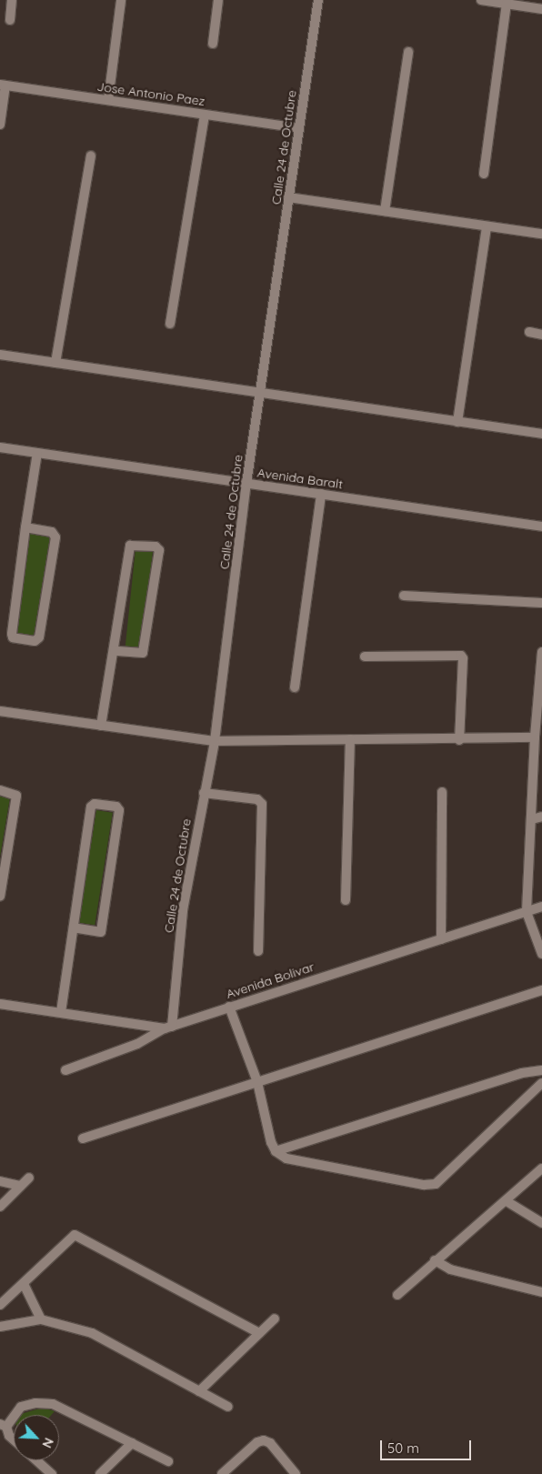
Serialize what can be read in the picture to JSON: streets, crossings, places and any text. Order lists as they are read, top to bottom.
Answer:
{
  "streets": {
    "street": [
      "Jose Antonio Paez",
      "Calle 24 de Octubre",
      "Avenida Baralt",
      "Avenida Bolivar"
    ]
  },
  "crossings": [
    ["Jose Antonio Paez", "Calle 24 de Octubre"],
    ["Calle 24 de Octubre", "Avenida Baralt"],
    ["Calle 24 de Octubre", "Avenida Bolivar"]
  ],
  "scale_bar": "50 m",
  "north": "bottom right"
}
